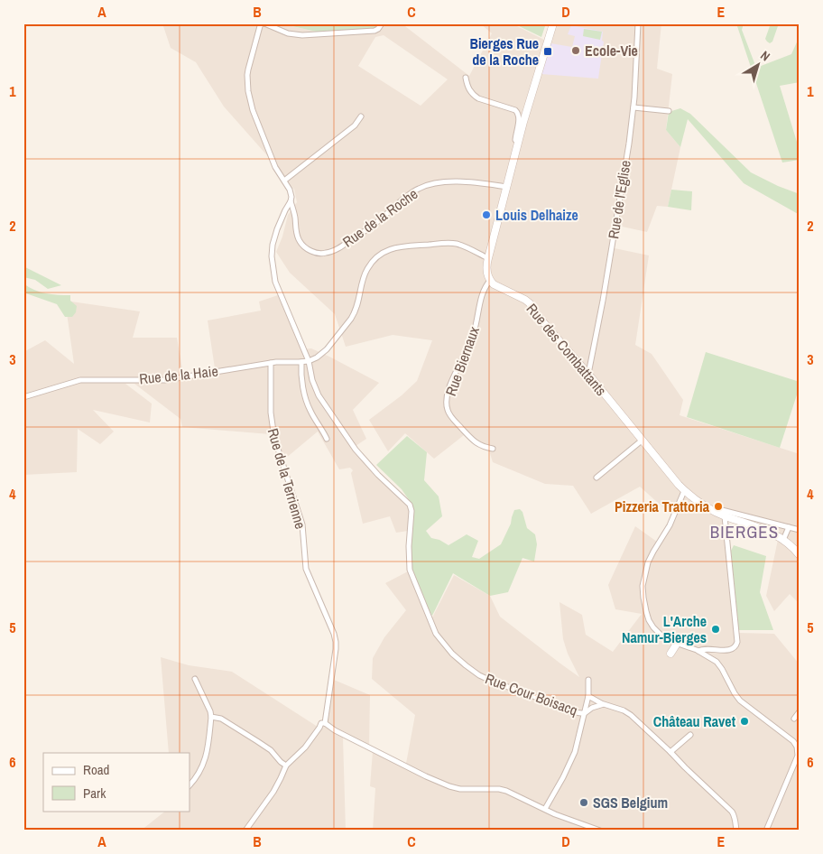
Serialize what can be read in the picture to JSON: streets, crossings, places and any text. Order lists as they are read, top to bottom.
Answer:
{
  "streets": {
    "street": [
      "Rue de l'Eglise",
      "Rue de la Roche",
      "Rue des Combattants",
      "Rue Biernaux",
      "Rue de la Haie",
      "Rue de la Terrienne",
      "Rue Cour Boisacq"
    ]
  },
  "crossings": [
    ["Rue de l'Eglise", "Rue des Combattants"],
    ["Rue de la Roche", "Rue Cour Boisacq"],
    ["Rue des Combattants", "Rue Biernaux"],
    ["Rue de la Haie", "Rue de la Terrienne"],
    ["Rue de la Haie", "Rue Cour Boisacq"]
  ],
  "districts": ["BIERGES"],
  "places": {
    "other": [
      "Ecole-Vie",
      "Louis Delhaize",
      "Pizzeria Trattoria",
      "L'Arche Namur-Bierges",
      "Château Ravet",
      "SGS Belgium"
    ],
    "transit": ["Bierges Rue de la Roche"]
  },
  "legend": ["Road", "Park"],
  "north": "top right",
  "grid": {
    "columns": [
      "A",
      "B",
      "C",
      "D",
      "E"
    ],
    "rows": [
      "1",
      "2",
      "3",
      "4",
      "5",
      "6"
    ]
  }
}
